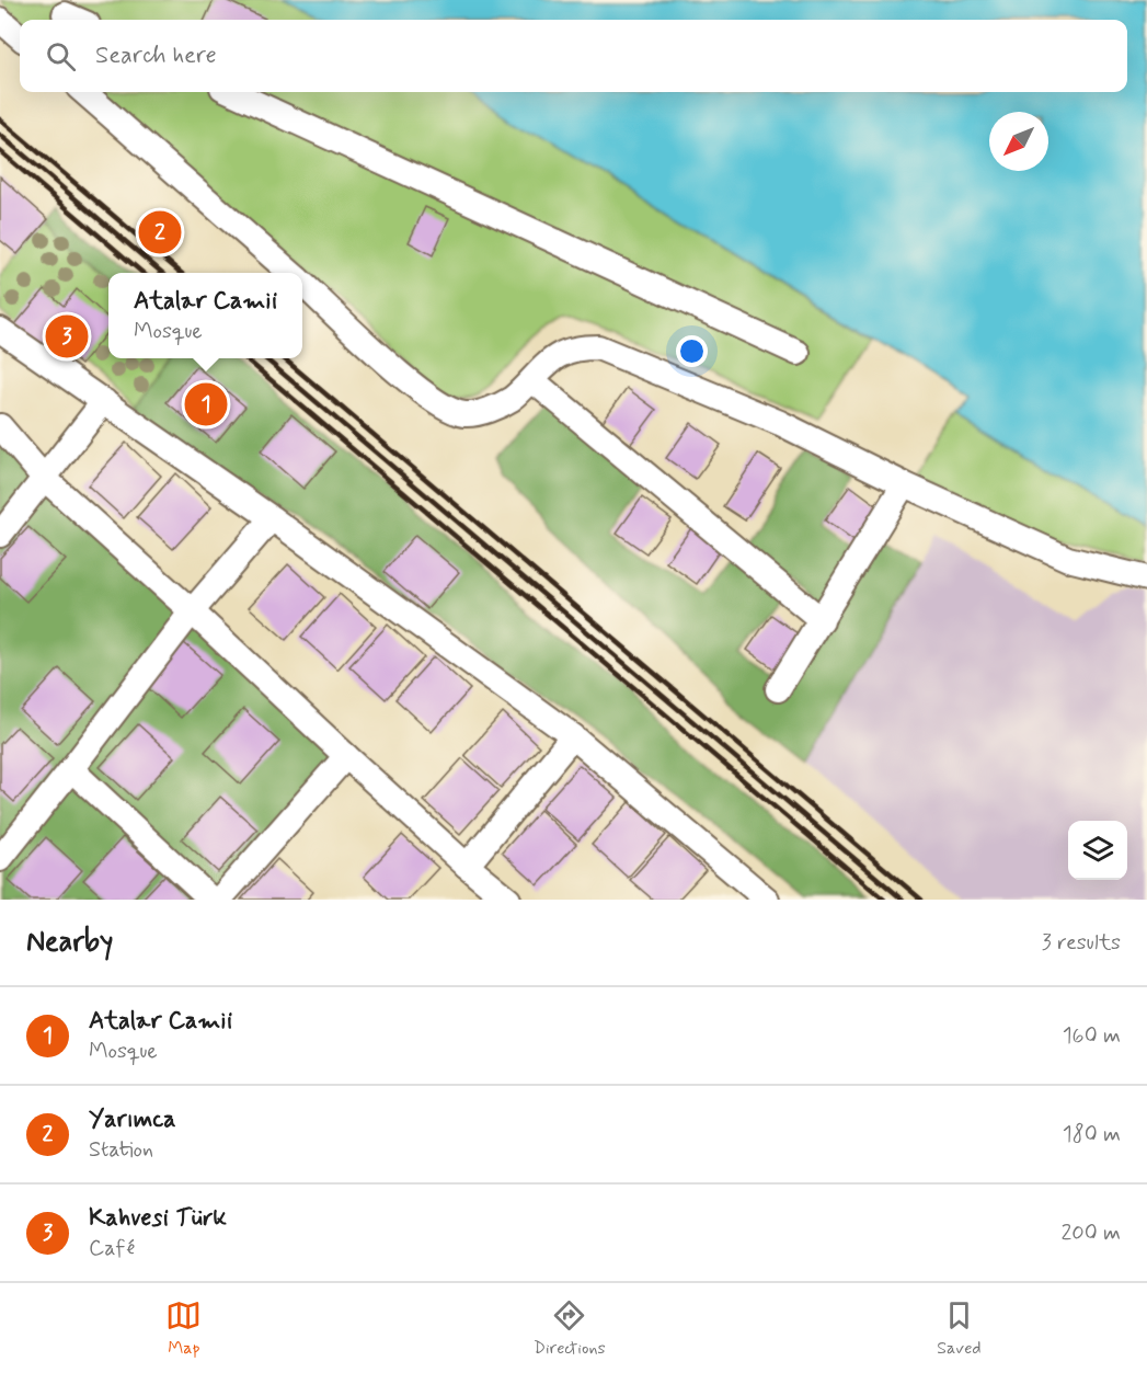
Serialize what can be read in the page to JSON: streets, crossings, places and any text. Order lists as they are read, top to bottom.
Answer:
{
  "north": "bottom left",
  "page": {
    "search": "Search here",
    "pins": ["2", "3", "1"],
    "popup": ["Atalar Camii", "Mosque"],
    "heading": ["Nearby", "3 results"],
    "list": [
      {
        "mark": "1",
        "name": "Atalar Camii",
        "note": "Mosque",
        "value": "160 m"
      },
      {
        "mark": "2",
        "name": "Yarımca",
        "note": "Station",
        "value": "180 m"
      },
      {
        "mark": "3",
        "name": "Kahvesi Türk",
        "note": "Café",
        "value": "200 m"
      }
    ],
    "nav": ["Map", "Directions", "Saved"]
  }
}
